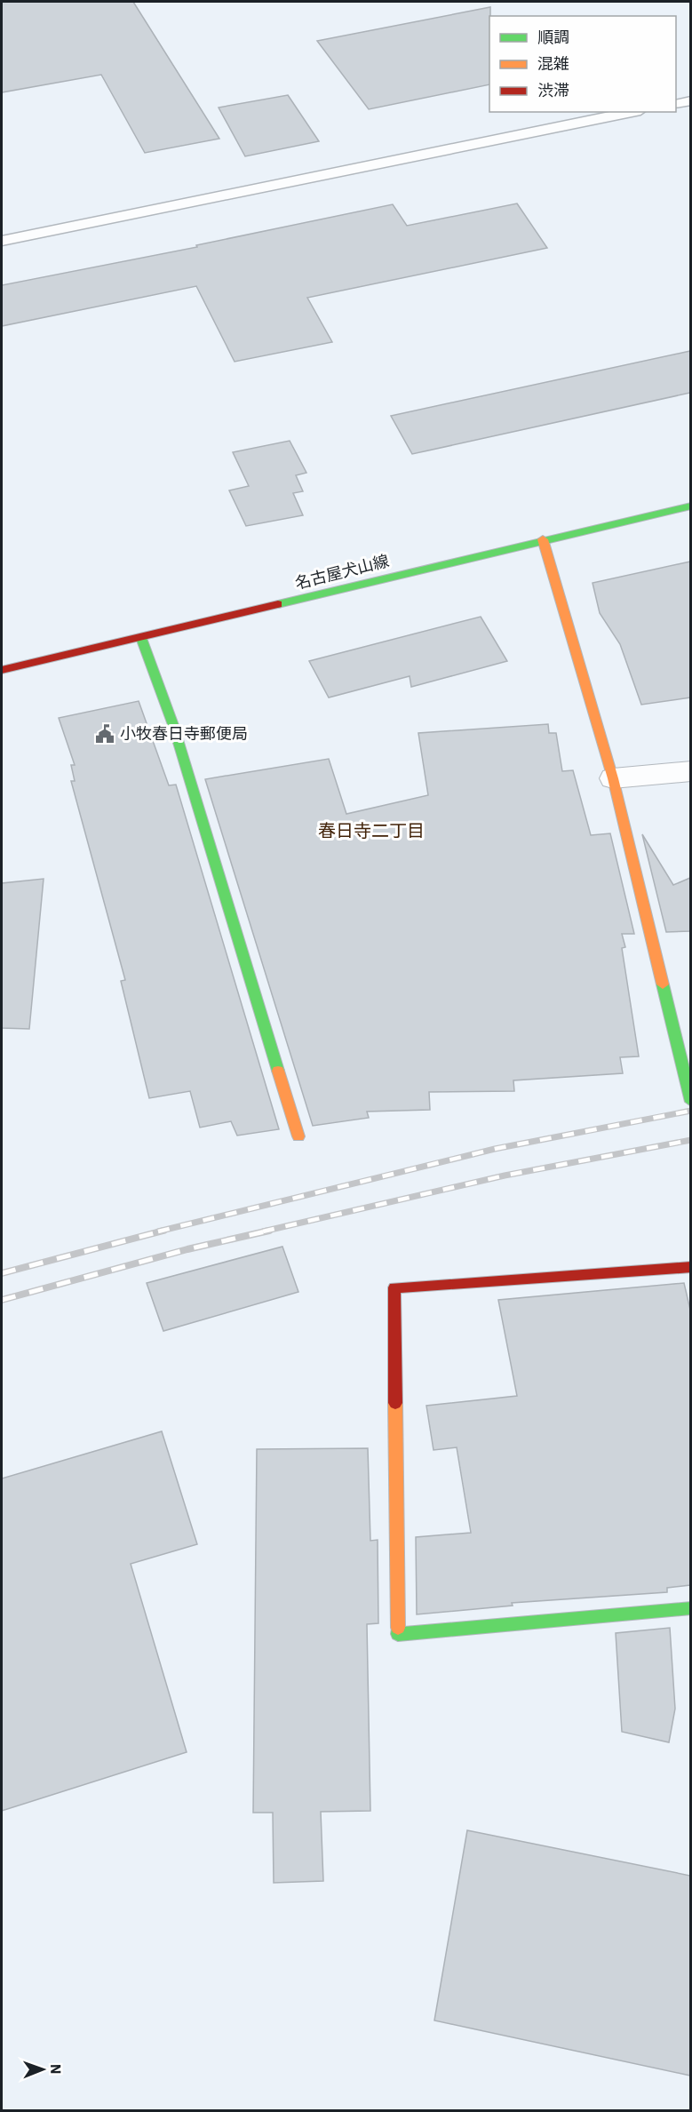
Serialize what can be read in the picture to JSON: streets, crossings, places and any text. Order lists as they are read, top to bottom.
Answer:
{
  "streets": {
    "street": ["名古屋犬山線"]
  },
  "districts": ["春日寺二丁目"],
  "places": {
    "public building": ["小牧春日寺郵便局"]
  },
  "legend": ["順調", "混雑", "渋滞"],
  "north": "right"
}
